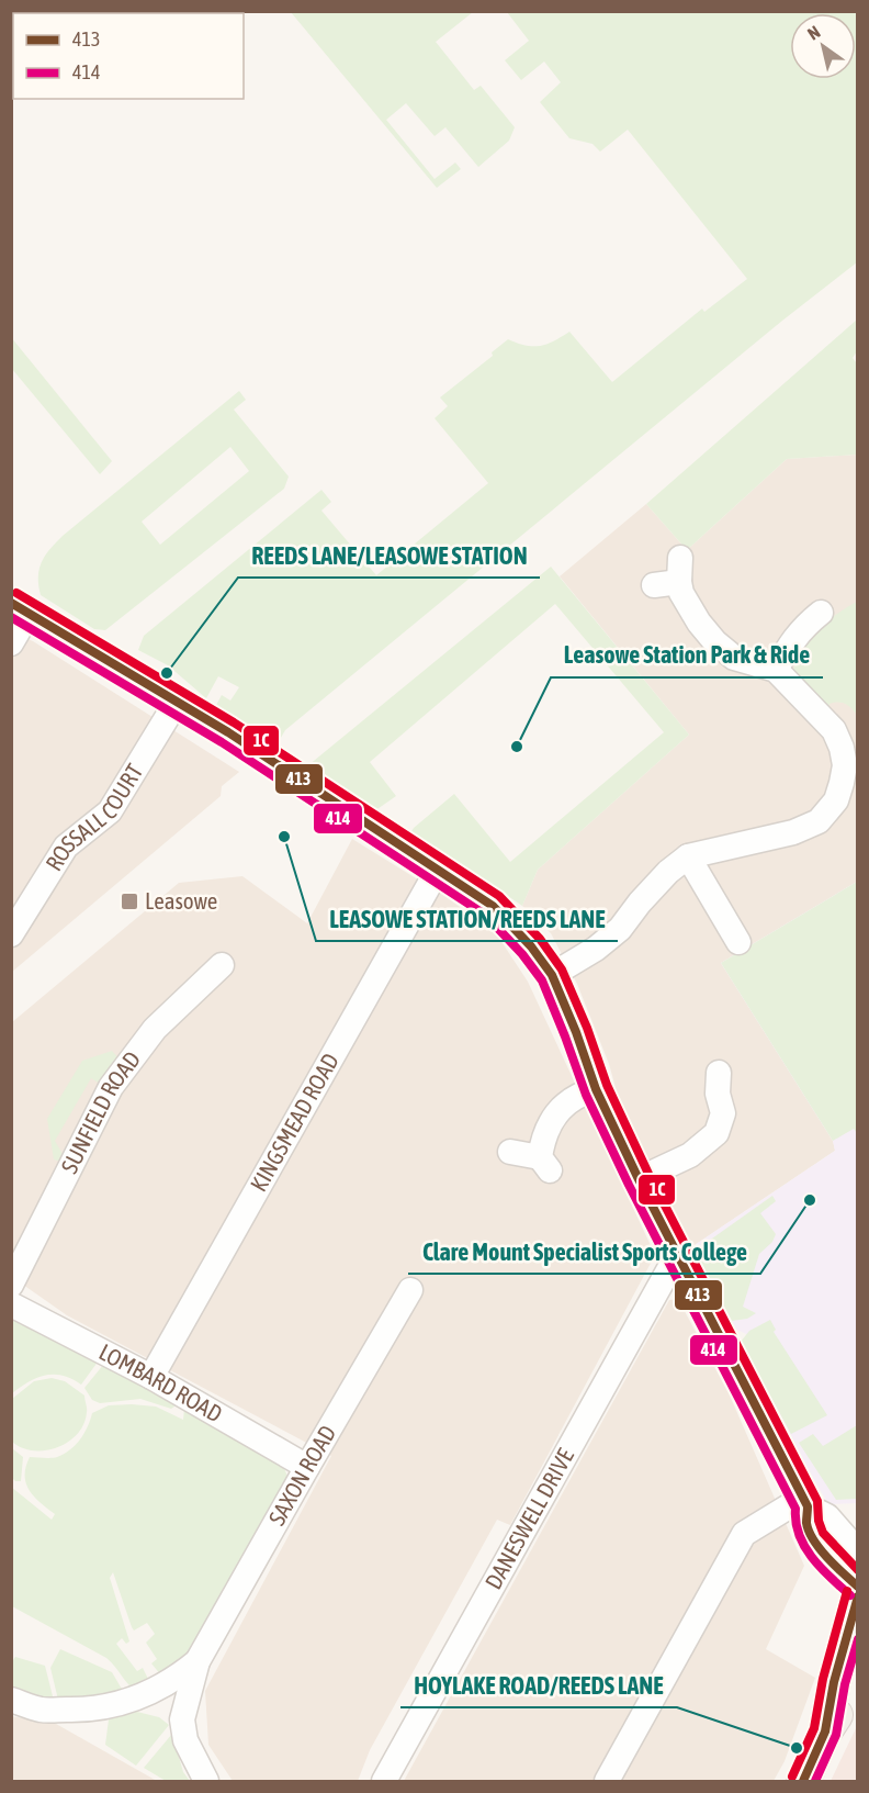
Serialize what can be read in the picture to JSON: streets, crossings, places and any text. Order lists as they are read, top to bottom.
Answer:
{
  "streets": {
    "street": [
      "ROSSALL COURT",
      "SUNFIELD ROAD",
      "KINGSMEAD ROAD",
      "LOMBARD ROAD",
      "SAXON ROAD",
      "DANESWELL DRIVE"
    ]
  },
  "crossings": [
    ["KINGSMEAD ROAD", "LOMBARD ROAD"],
    ["LOMBARD ROAD", "SAXON ROAD"]
  ],
  "places": {
    "other": [
      "REEDS LANE/LEASOWE STATION",
      "Leasowe Station Park & Ride",
      "LEASOWE STATION/REEDS LANE",
      "Clare Mount Specialist Sports College",
      "HOYLAKE ROAD/REEDS LANE"
    ],
    "transit": ["Leasowe"]
  },
  "lines": ["transit line 1C", "transit line 413", "transit line 414"],
  "legend": ["413", "414"],
  "north": "top left"
}
